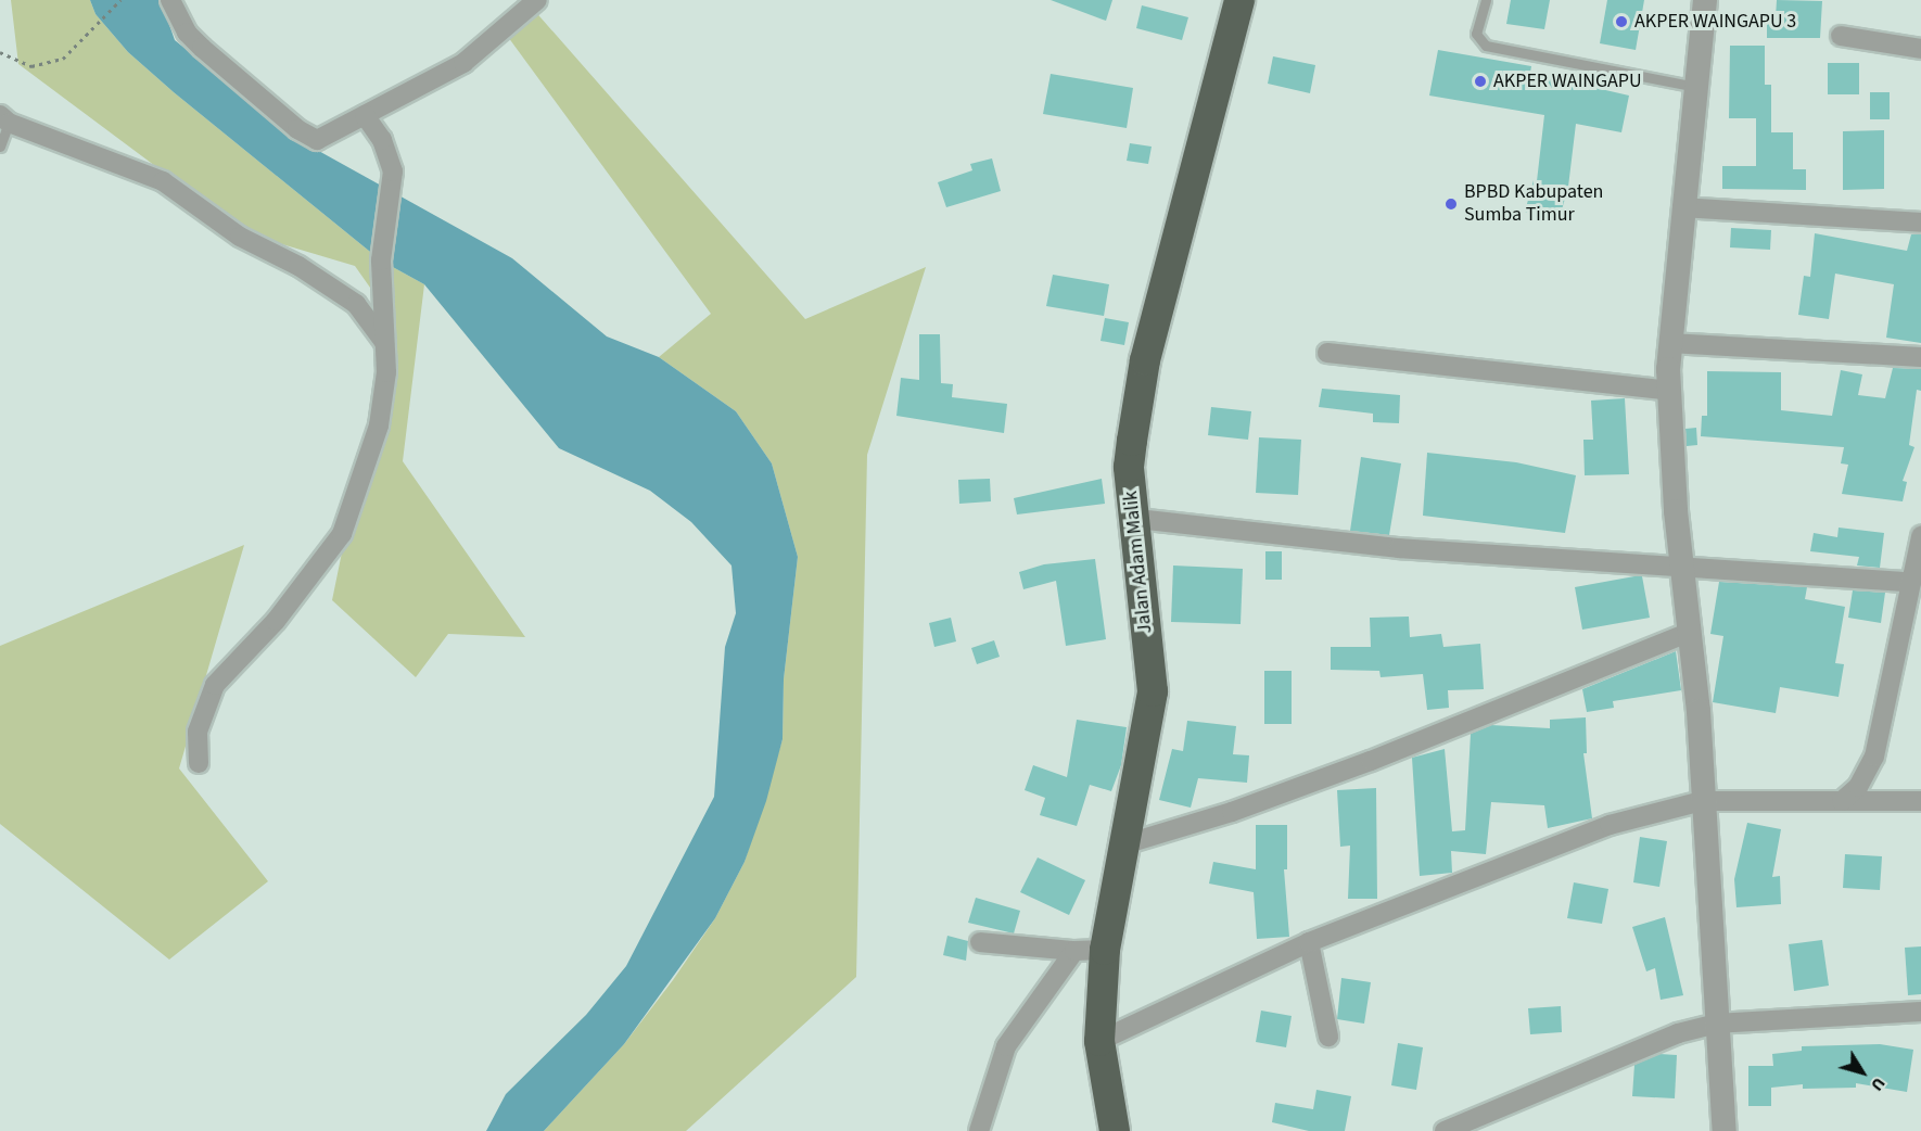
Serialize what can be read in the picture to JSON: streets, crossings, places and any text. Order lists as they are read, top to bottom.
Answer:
{
  "streets": {
    "highway": ["Jalan Adam Malik"]
  },
  "places": ["AKPER WAINGAPU 3", "AKPER WAINGAPU", "BPBD Kabupaten Sumba Timur"],
  "north": "bottom right"
}
